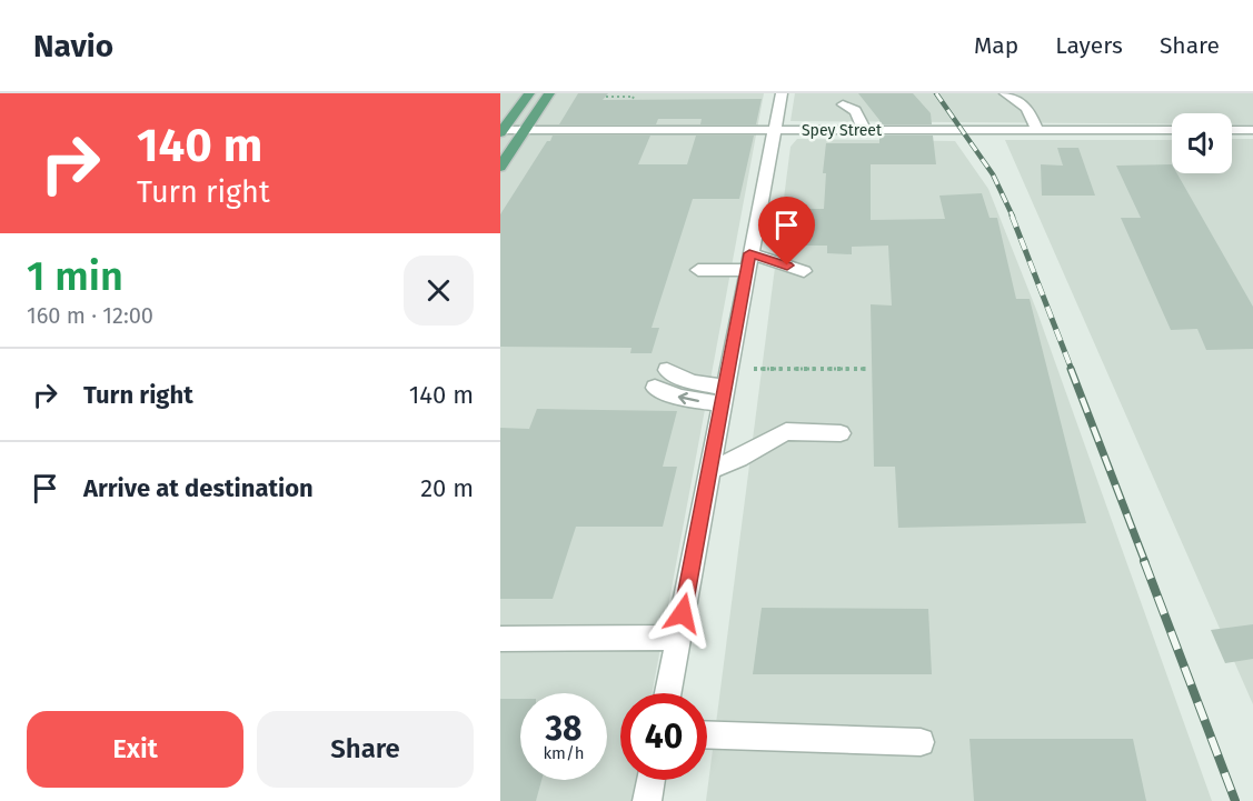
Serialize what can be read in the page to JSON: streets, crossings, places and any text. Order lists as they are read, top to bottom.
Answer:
{
  "streets": {
    "street": ["Spey Street"]
  },
  "page": {
    "header": "Navio",
    "nav": ["Map", "Layers", "Share"],
    "turn": ["140 m", "Turn right"],
    "heading": ["1 min", "160 m · 12:00"],
    "list": [
      {
        "name": "Turn right",
        "value": "140 m"
      },
      {
        "name": "Arrive at destination",
        "value": "20 m"
      }
    ],
    "speed": "38 km/h",
    "limit": "40",
    "buttons": ["Exit", "Share"]
  }
}
